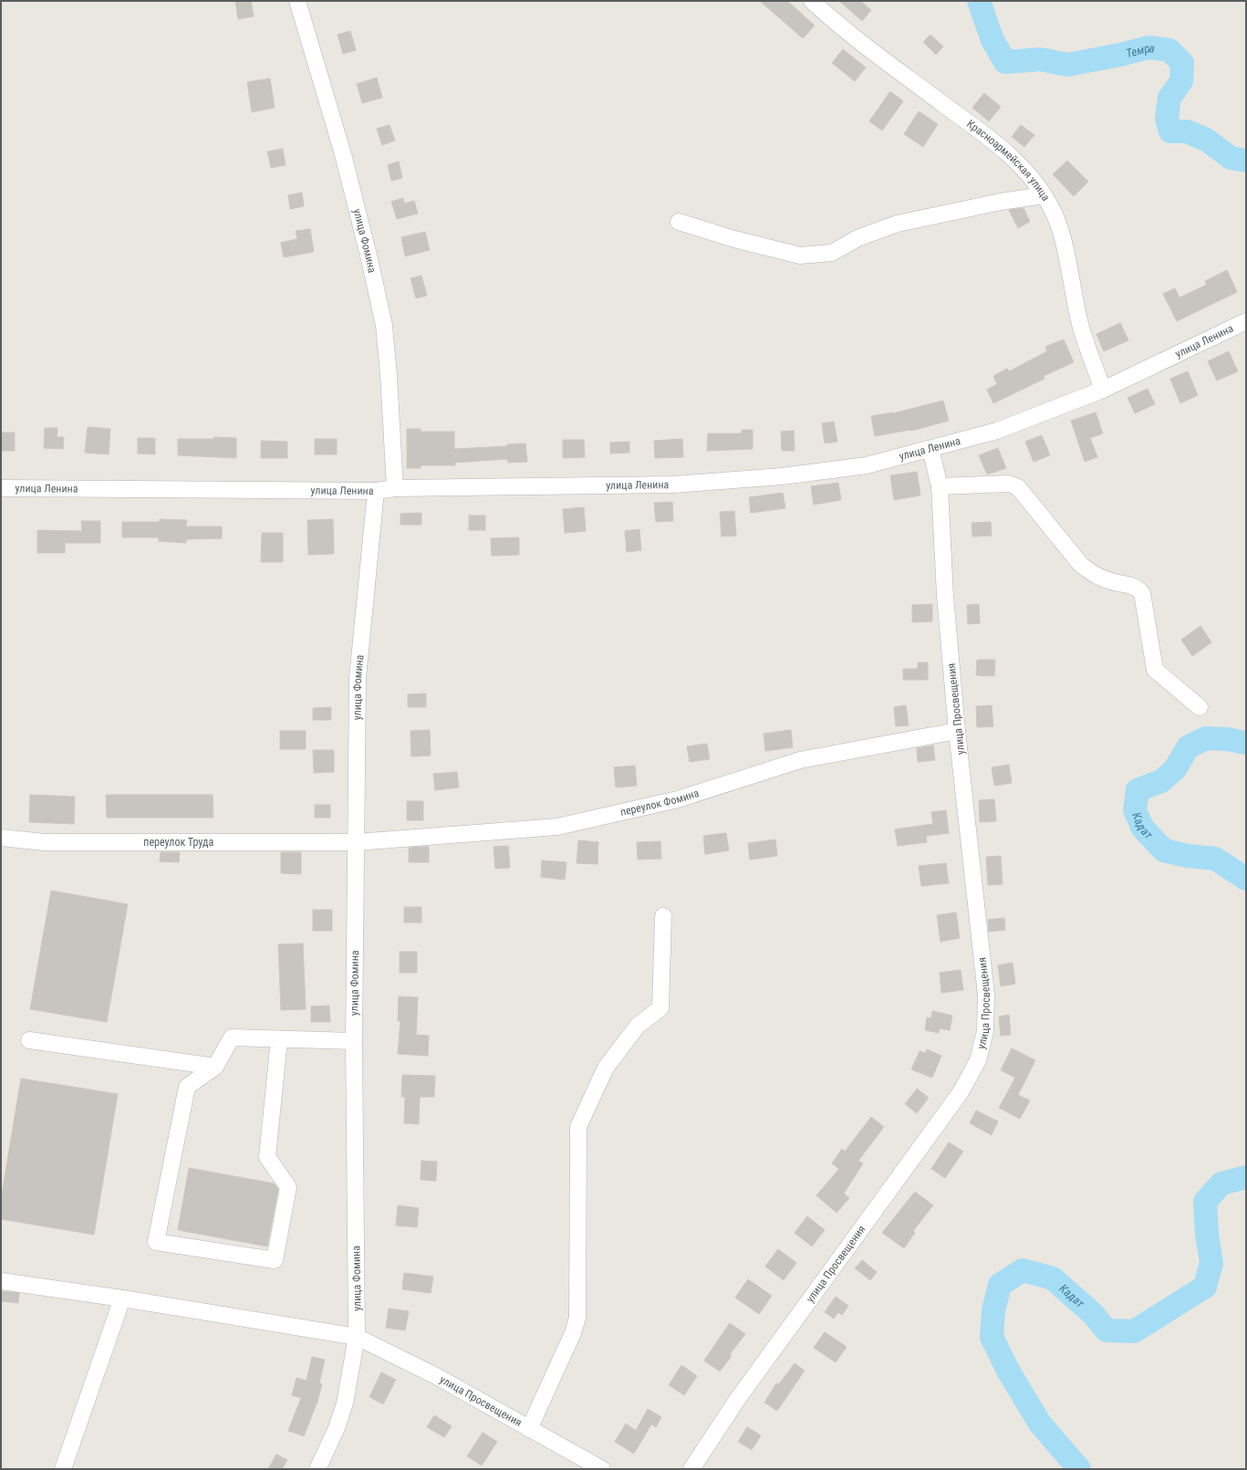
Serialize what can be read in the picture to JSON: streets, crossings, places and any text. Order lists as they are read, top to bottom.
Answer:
{
  "streets": {
    "street": [
      "Красноармейская улица",
      "улица Фомина",
      "улица Ленина",
      "улица Просвещения",
      "переулок Фомина",
      "переулок Труда"
    ]
  },
  "crossings": [
    ["Красноармейская улица", "улица Ленина"],
    ["улица Фомина", "улица Ленина"],
    ["улица Фомина", "улица Просвещения"],
    ["улица Фомина", "переулок Фомина"],
    ["улица Фомина", "переулок Труда"],
    ["улица Ленина", "улица Просвещения"],
    ["улица Просвещения", "переулок Фомина"],
    ["переулок Фомина", "переулок Труда"]
  ],
  "water": ["Темра", "Кадат"]
}
